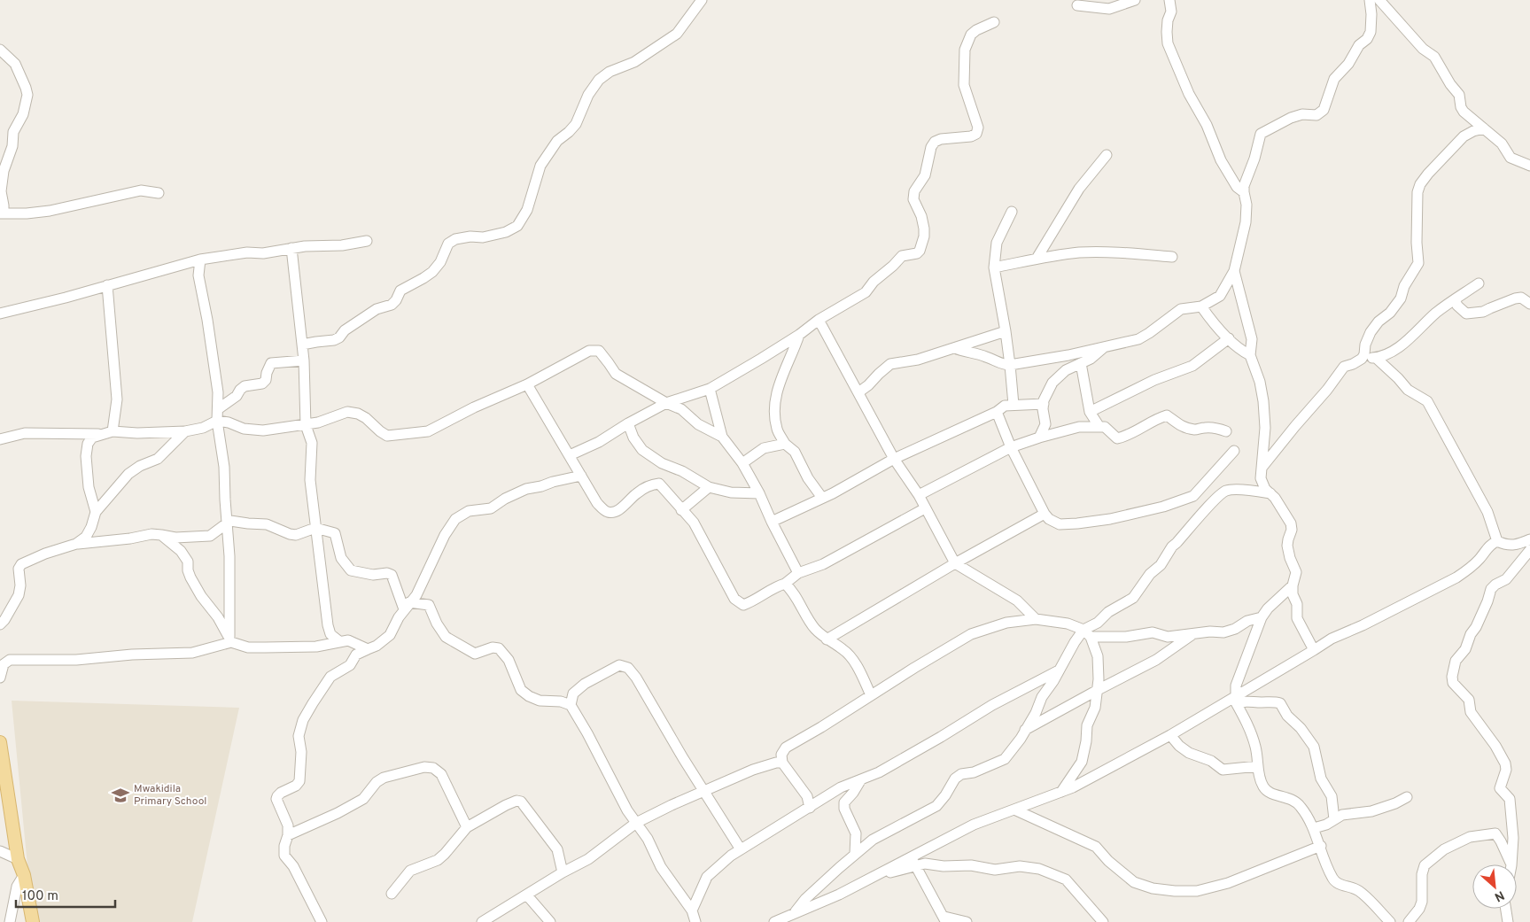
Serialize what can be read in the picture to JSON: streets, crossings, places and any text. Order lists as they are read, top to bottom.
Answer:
{
  "places": {
    "school or university": ["Mwakidila Primary School"]
  },
  "scale_bar": "100 m",
  "north": "bottom right"
}
